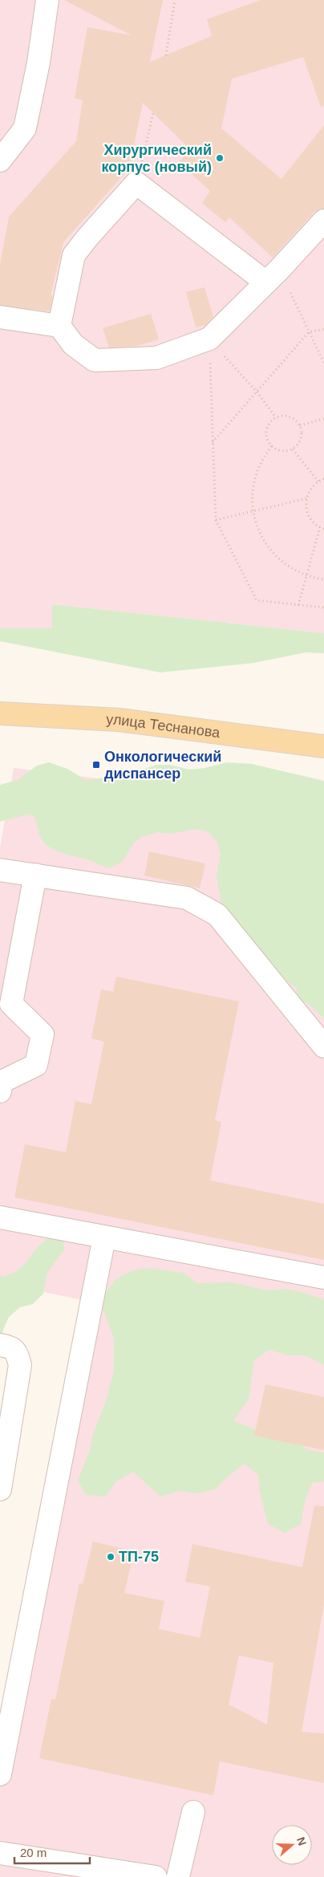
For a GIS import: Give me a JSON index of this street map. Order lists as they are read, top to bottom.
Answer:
{
  "streets": {
    "main road": ["улица Теснанова"]
  },
  "places": {
    "other": ["Хирургический корпус (новый)", "ТП-75"],
    "transit": ["Онкологический диспансер"]
  },
  "scale_bar": "20 m",
  "north": "right"
}
